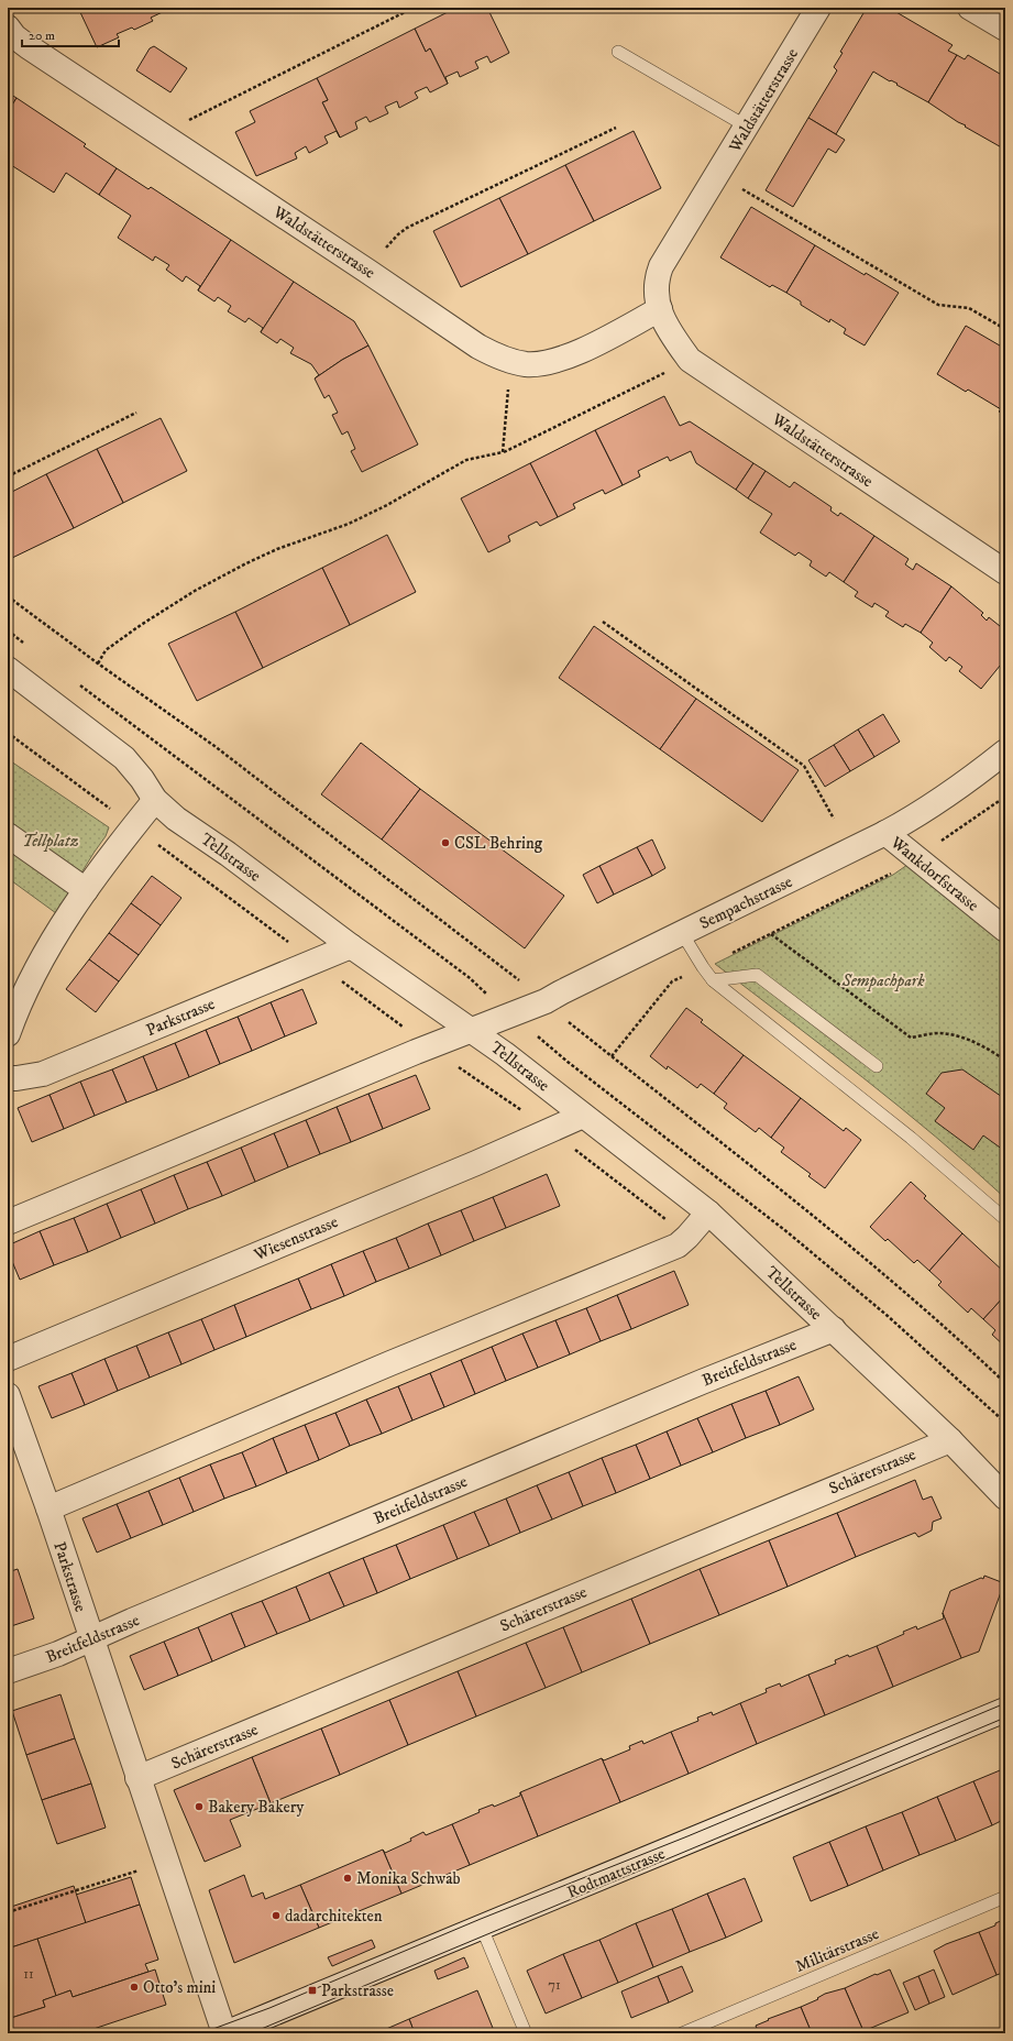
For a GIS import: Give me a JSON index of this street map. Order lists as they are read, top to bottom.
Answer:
{
  "streets": {
    "street": [
      "Waldstätterstrasse",
      "Tellstrasse",
      "Wankdorfstrasse",
      "Sempachstrasse",
      "Parkstrasse",
      "Wiesenstrasse",
      "Breitfeldstrasse",
      "Schärerstrasse",
      "Rodtmattstrasse"
    ],
    "lane": ["Militärstrasse"]
  },
  "crossings": [
    ["Tellstrasse", "Sempachstrasse"],
    ["Tellstrasse", "Parkstrasse"],
    ["Tellstrasse", "Wiesenstrasse"],
    ["Tellstrasse", "Breitfeldstrasse"],
    ["Tellstrasse", "Schärerstrasse"],
    ["Wankdorfstrasse", "Sempachstrasse"],
    ["Parkstrasse", "Breitfeldstrasse"],
    ["Parkstrasse", "Schärerstrasse"],
    ["Parkstrasse", "Rodtmattstrasse"]
  ],
  "parks": ["Tellplatz", "Sempachpark"],
  "places": {
    "other": [
      "CSL Behring",
      "Bakery Bakery",
      "Monika Schwab",
      "dadarchitekten",
      "Otto's mini"
    ],
    "transit": ["Parkstrasse"]
  },
  "house_numbers": ["11", "71"],
  "scale_bar": "20 m"
}
